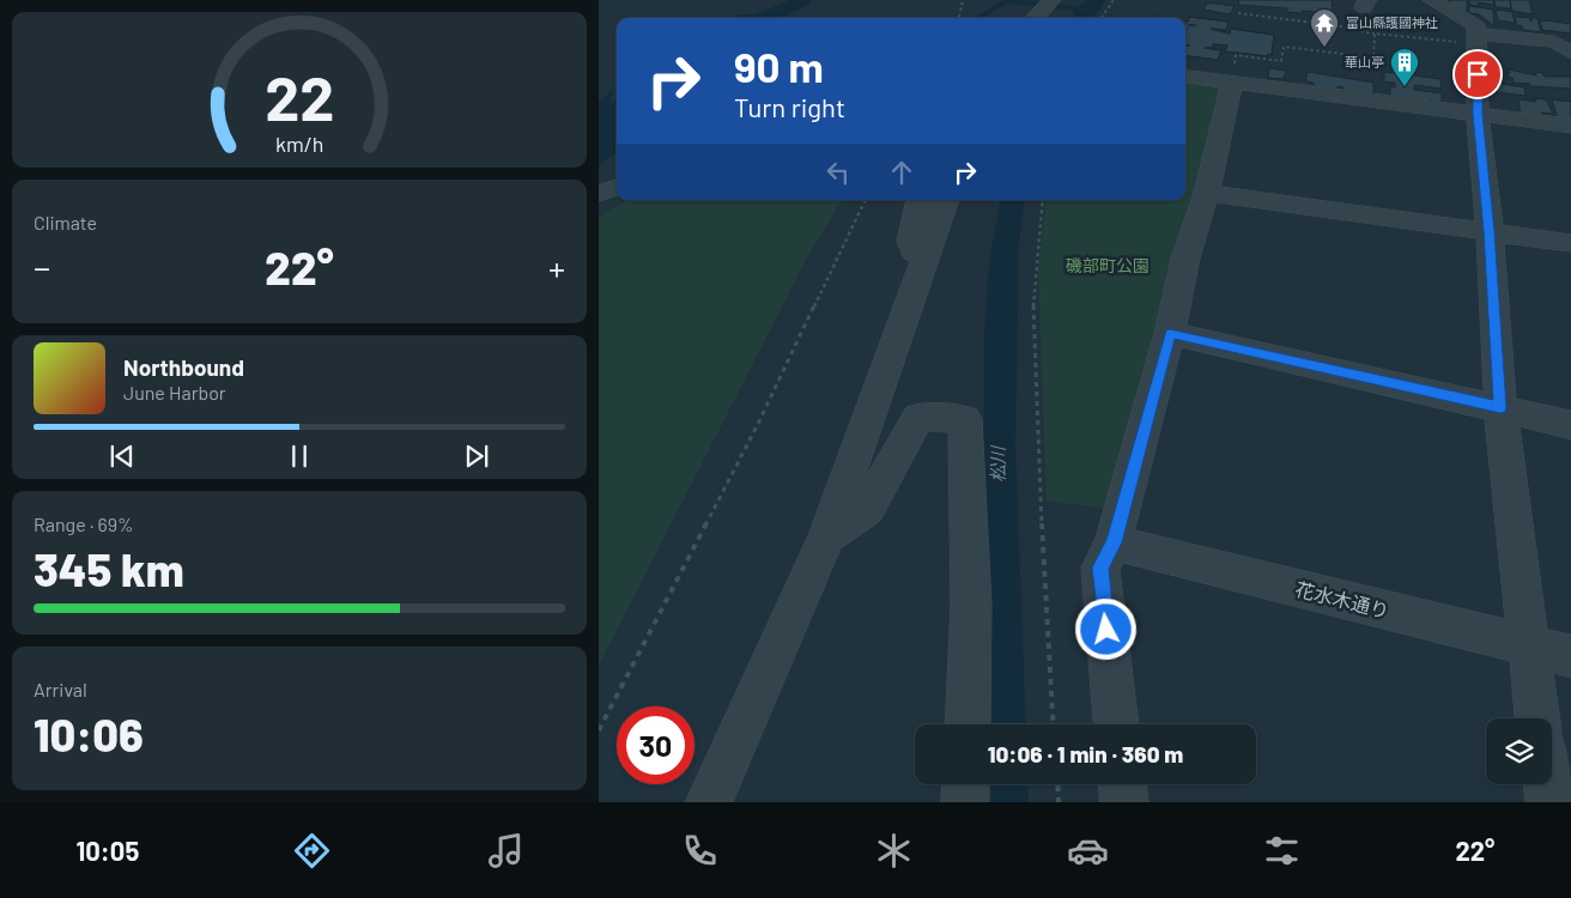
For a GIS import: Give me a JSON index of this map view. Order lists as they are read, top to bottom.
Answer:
{
  "streets": {
    "street": ["花水木通り"]
  },
  "water": ["松川"],
  "parks": ["磯部町公園"],
  "places": {
    "temple": ["富山縣護國神社"],
    "building": ["華山亭"]
  },
  "page": {
    "turn": ["90 m", "Turn right"],
    "tile": [
      "Climate",
      ["Range · 69%", "345 km"],
      ["Arrival", "10:06"]
    ],
    "heat": ["−", "22°", "+"],
    "song": ["Northbound", "June Harbor"],
    "limit": "30",
    "trip": "10:06 · 1 min · 360 m",
    "tabs": ["10:05", "22°"],
    "gauge": ["22", "km/h"]
  }
}
